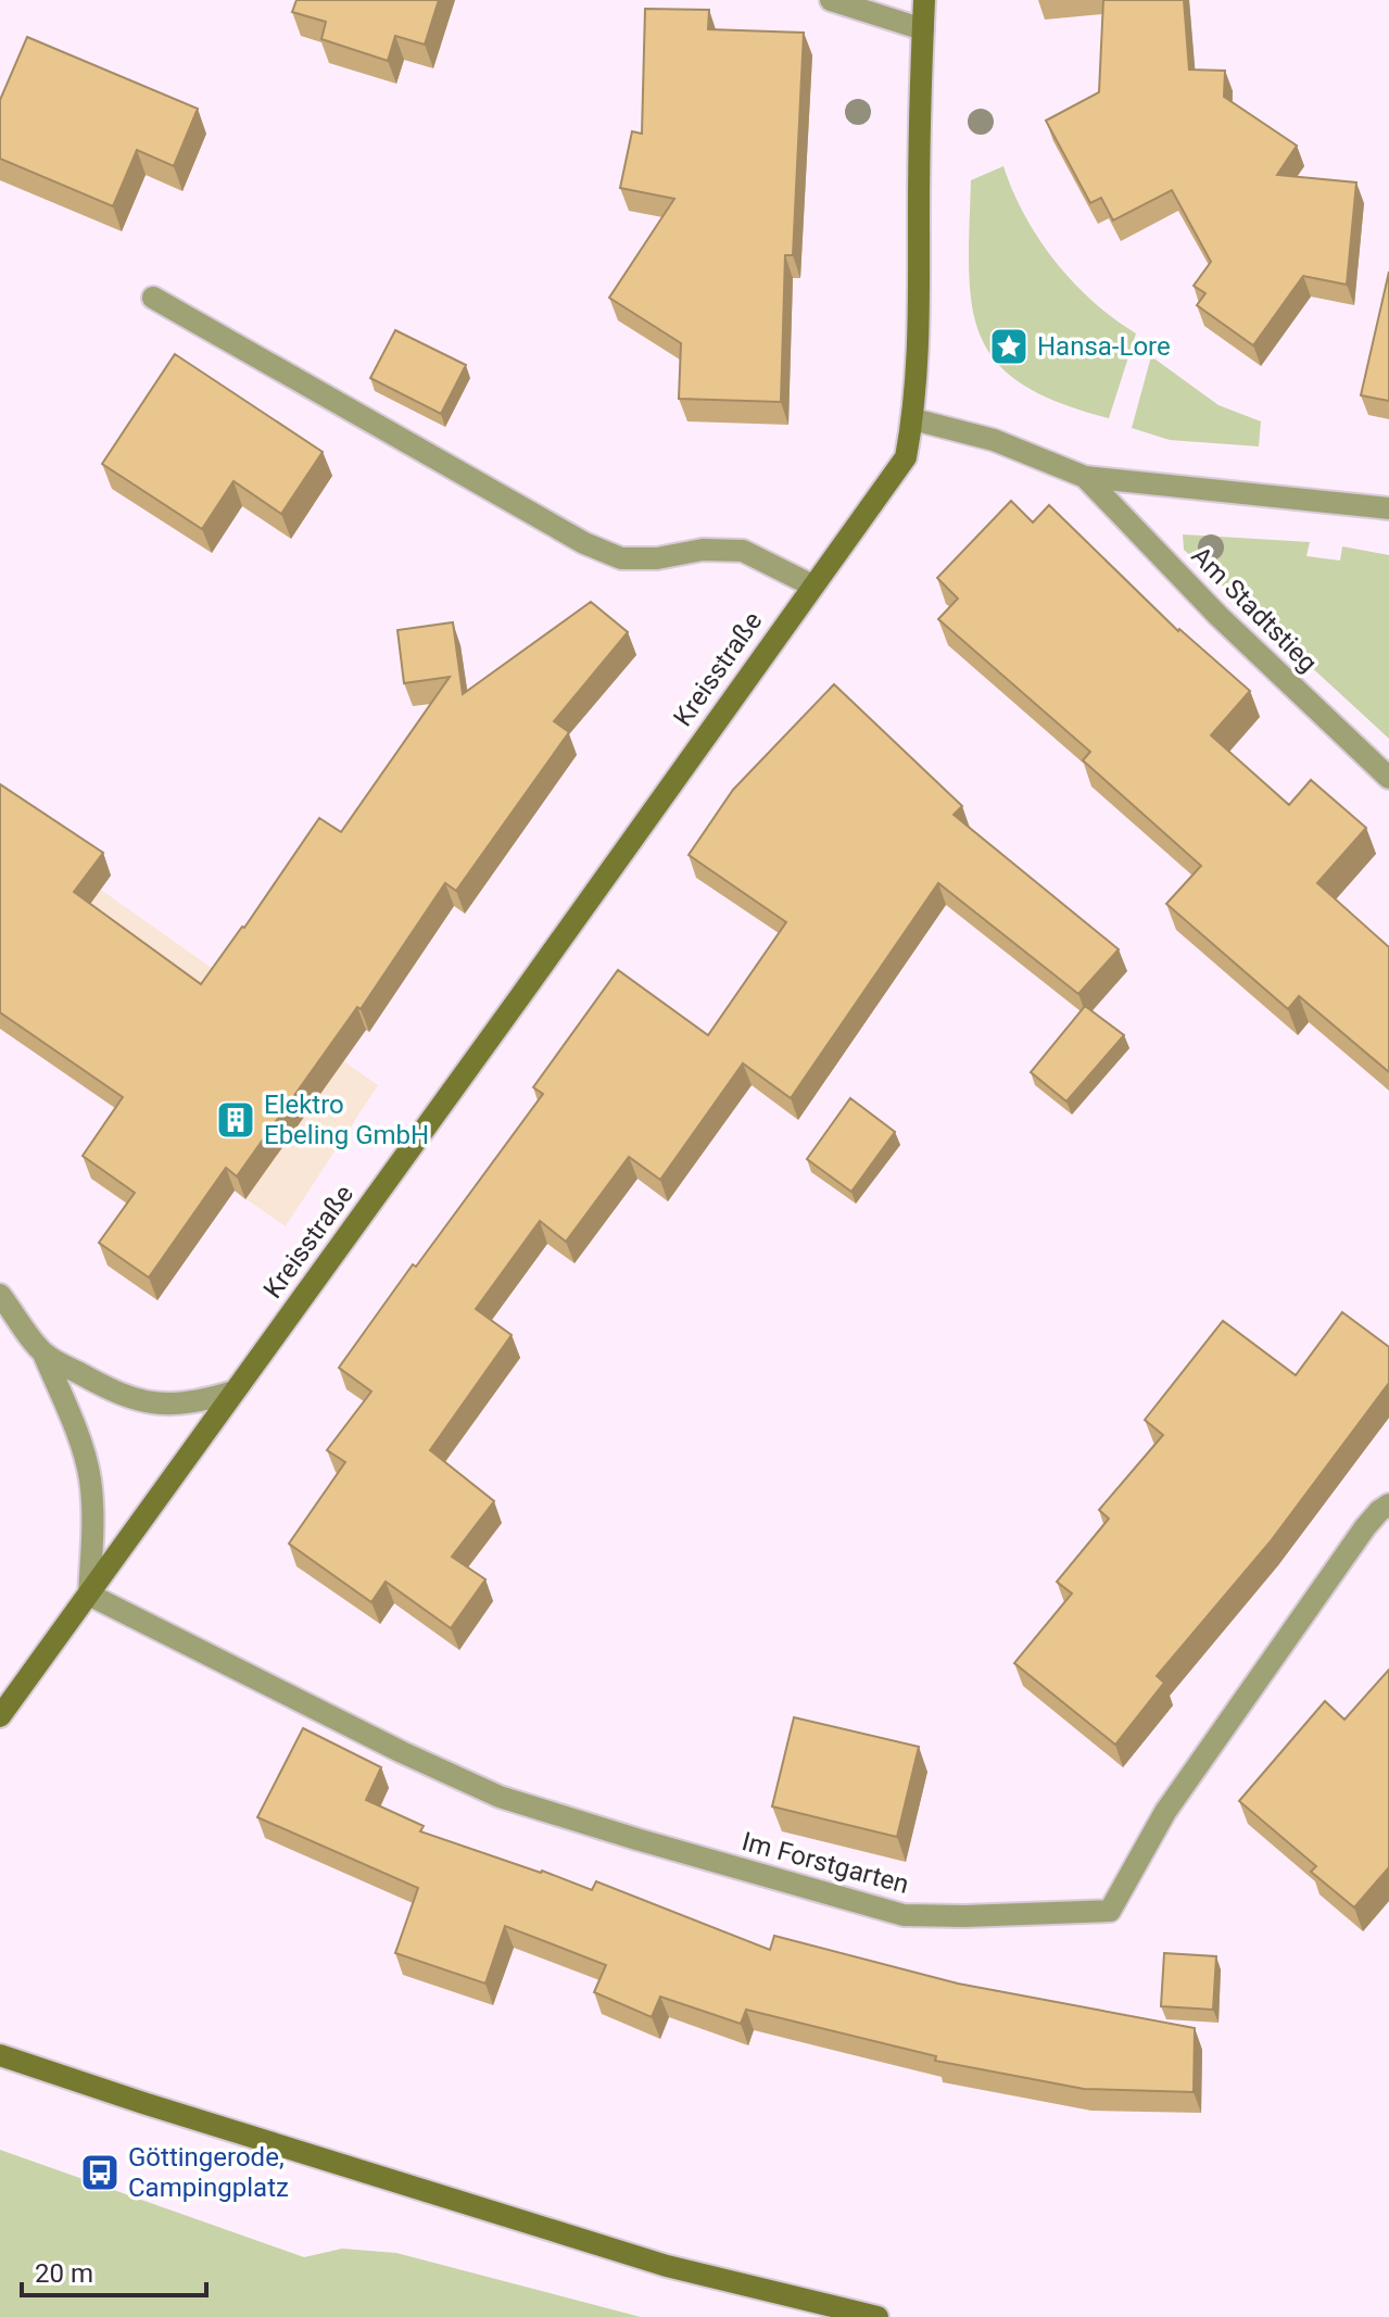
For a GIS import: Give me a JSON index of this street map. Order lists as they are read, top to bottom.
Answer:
{
  "streets": {
    "street": ["Am Stadtstieg", "Kreisstraße", "Im Forstgarten"]
  },
  "crossings": [
    ["Am Stadtstieg", "Kreisstraße"],
    ["Kreisstraße", "Im Forstgarten"]
  ],
  "places": {
    "place": ["Hansa-Lore"],
    "building": ["Elektro Ebeling GmbH"],
    "bus stop": ["Göttingerode, Campingplatz"]
  },
  "scale_bar": "20 m"
}
